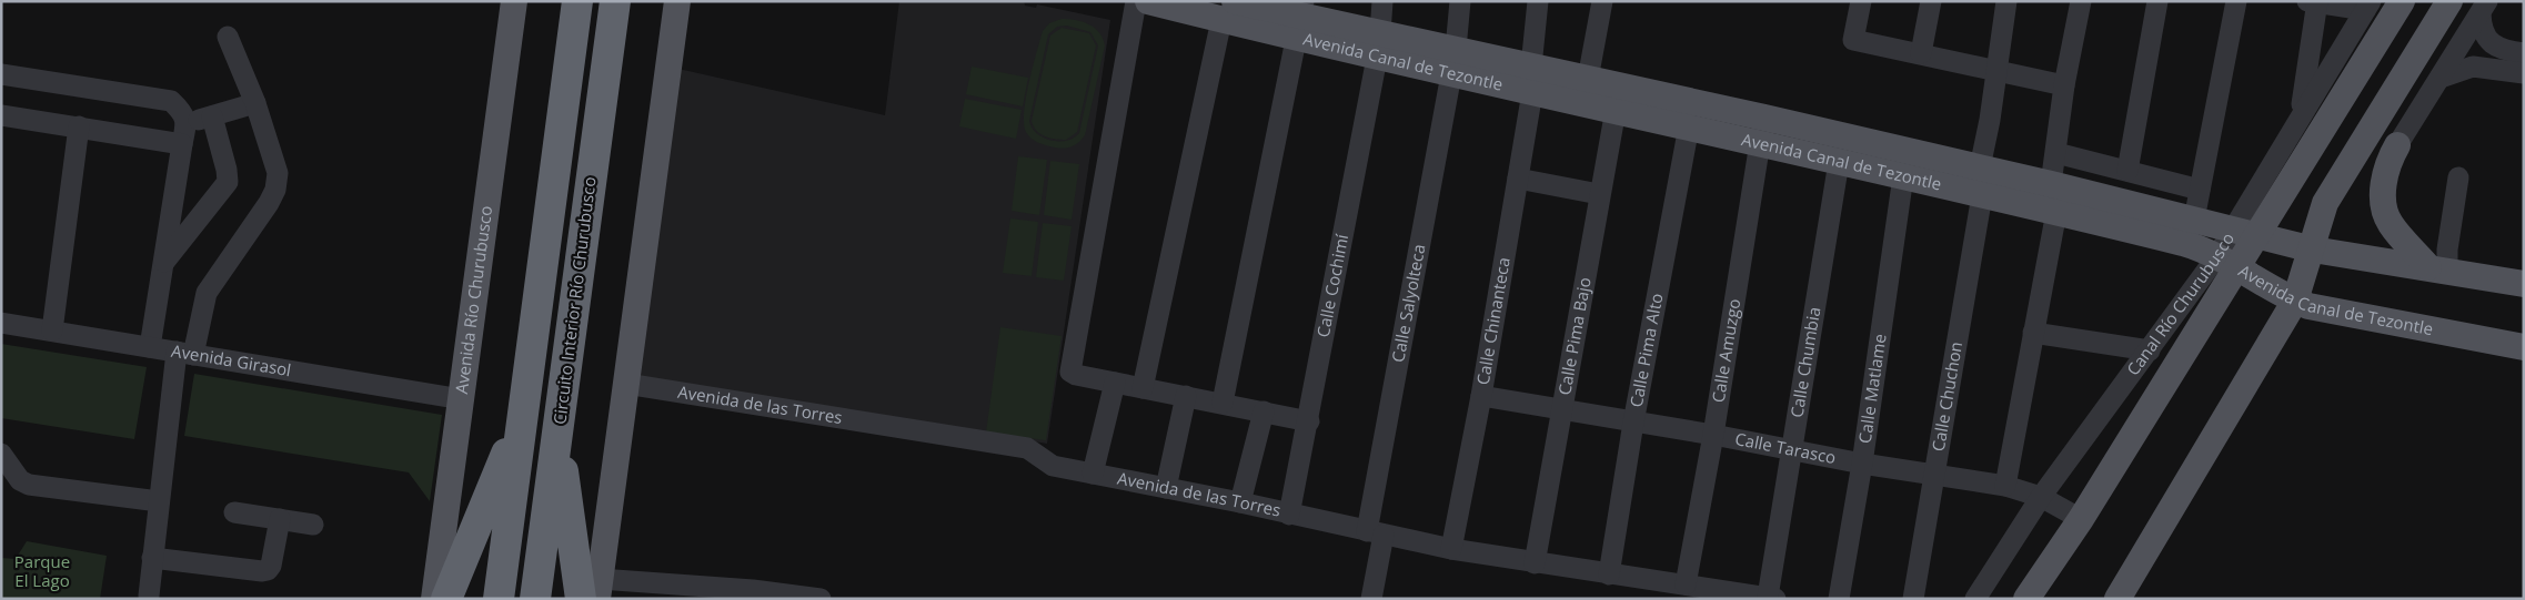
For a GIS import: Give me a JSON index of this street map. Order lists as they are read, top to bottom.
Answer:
{
  "streets": {
    "highway": ["Circuito Interior Río Churubusco"],
    "main road": ["Avenida Canal de Tezontle", "Avenida Río Churubusco", "Canal Río Churubusco"],
    "street": [
      "Calle Cochimí",
      "Calle Salyolteca",
      "Calle Chinanteca",
      "Calle Pima Bajo",
      "Calle Pima Alto",
      "Calle Amuzgo",
      "Avenida Girasol",
      "Calle Chumbia",
      "Calle Matlame",
      "Calle Chuchon",
      "Avenida de las Torres",
      "Calle Tarasco"
    ]
  },
  "crossings": [
    ["Avenida Canal de Tezontle", "Calle Cochimí"],
    ["Avenida Canal de Tezontle", "Calle Salyolteca"],
    ["Avenida Canal de Tezontle", "Canal Río Churubusco"],
    ["Avenida Canal de Tezontle", "Calle Chinanteca"],
    ["Avenida Canal de Tezontle", "Calle Pima Bajo"],
    ["Avenida Canal de Tezontle", "Calle Pima Alto"],
    ["Avenida Canal de Tezontle", "Calle Amuzgo"],
    ["Avenida Canal de Tezontle", "Calle Chumbia"],
    ["Avenida Canal de Tezontle", "Calle Matlame"],
    ["Avenida Canal de Tezontle", "Calle Chuchon"],
    ["Calle Cochimí", "Avenida de las Torres"],
    ["Avenida Río Churubusco", "Avenida Girasol"],
    ["Calle Salyolteca", "Avenida de las Torres"],
    ["Canal Río Churubusco", "Calle Tarasco"],
    ["Calle Chinanteca", "Avenida de las Torres"],
    ["Calle Chinanteca", "Calle Tarasco"],
    ["Calle Pima Bajo", "Avenida de las Torres"],
    ["Calle Pima Bajo", "Calle Tarasco"],
    ["Calle Pima Alto", "Avenida de las Torres"],
    ["Calle Pima Alto", "Calle Tarasco"],
    ["Calle Amuzgo", "Avenida de las Torres"],
    ["Calle Amuzgo", "Calle Tarasco"],
    ["Calle Chumbia", "Avenida de las Torres"],
    ["Calle Chumbia", "Calle Tarasco"],
    ["Calle Matlame", "Calle Tarasco"],
    ["Calle Chuchon", "Calle Tarasco"]
  ],
  "parks": ["Parque El Lago"]
}
